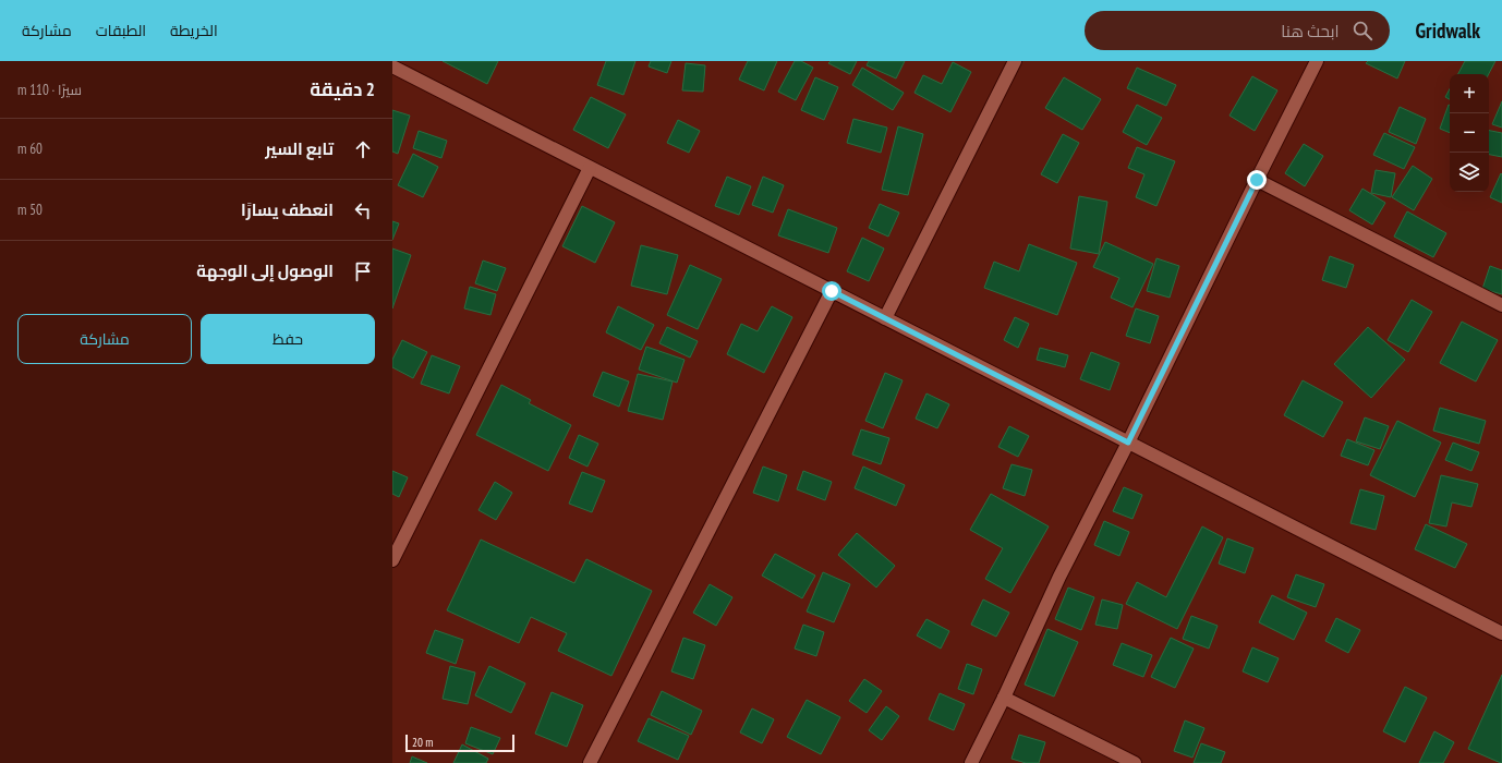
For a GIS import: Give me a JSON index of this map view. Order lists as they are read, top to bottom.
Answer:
{
  "scale_bar": "20 m",
  "page": {
    "header": "Gridwalk",
    "search": "ابحث هنا",
    "nav": ["الخريطة", "الطبقات", "مشاركة"],
    "heading": ["2 دقيقة", "سيرًا · 110 m"],
    "map_buttons": ["+", "−"],
    "list": [
      ["تابع السير", "60 m"],
      ["انعطف يسارًا", "50 m"],
      "الوصول إلى الوجهة"
    ],
    "buttons": ["حفظ", "مشاركة"],
    "scale": "20 m"
  }
}
